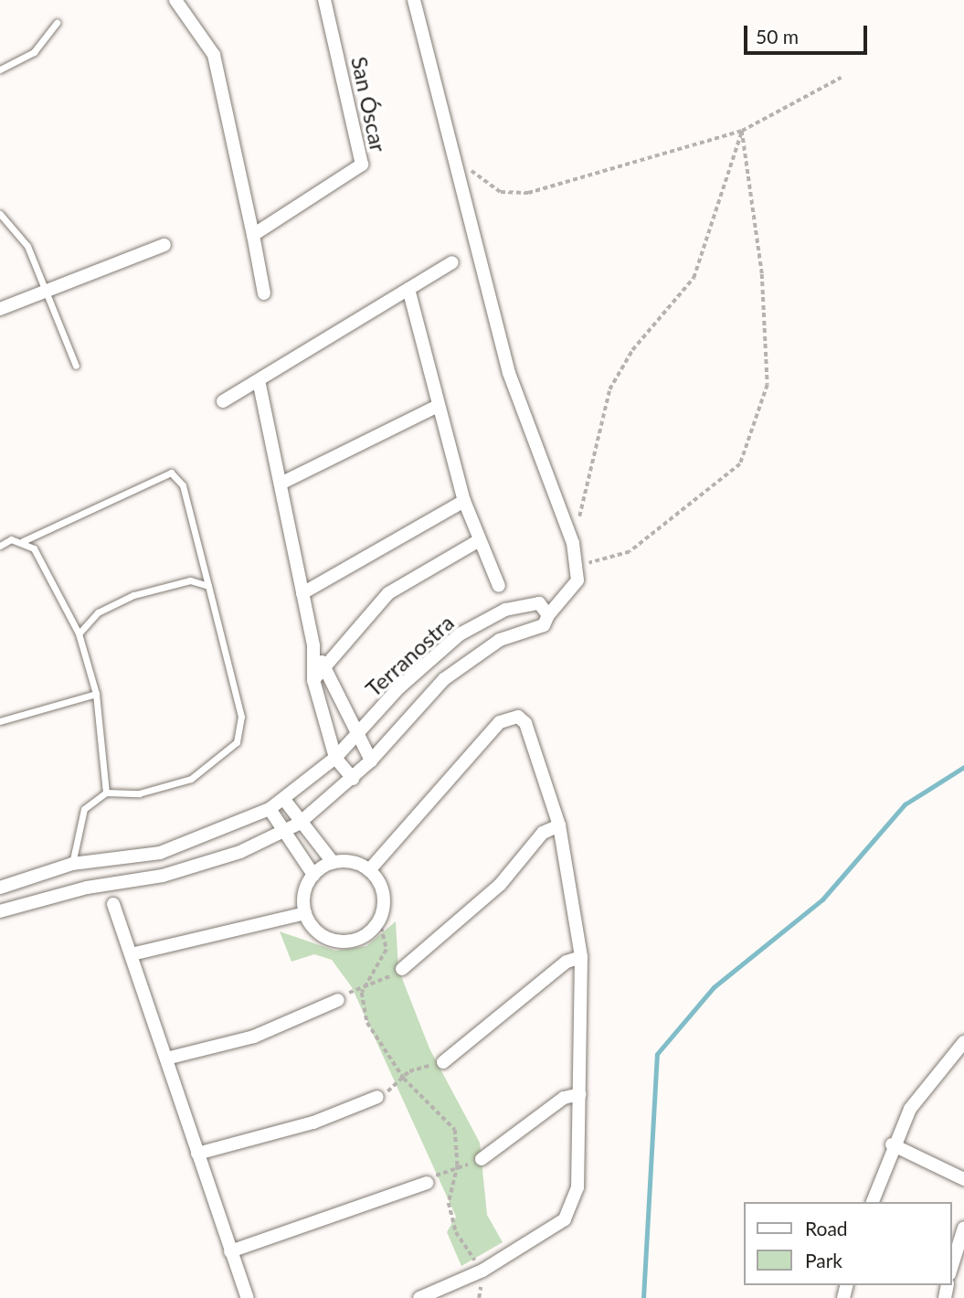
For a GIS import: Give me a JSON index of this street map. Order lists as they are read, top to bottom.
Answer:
{
  "streets": {
    "street": ["San Óscar", "Terranostra"]
  },
  "legend": ["Road", "Park"],
  "scale_bar": "50 m"
}
